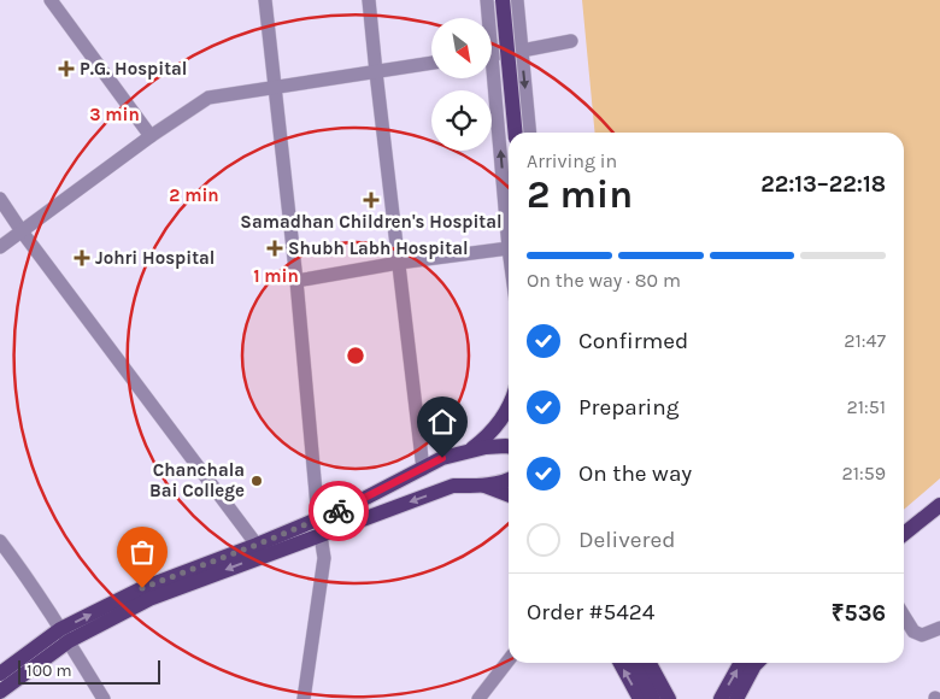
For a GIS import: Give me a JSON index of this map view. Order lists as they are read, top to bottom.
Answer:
{
  "places": {
    "health": [
      "P.G. Hospital",
      "Samadhan Children's Hospital",
      "Shubh Labh Hospital",
      "Johri Hospital"
    ],
    "other": ["Chanchala Bai College"]
  },
  "scale_bar": "100 m",
  "north": "bottom right",
  "page": {
    "heading": ["2 min", "Arriving in", "22:13–22:18"],
    "panel": ["Order #5424", "₹536"],
    "bar": "On the way · 80 m",
    "list": [
      ["Confirmed", "21:47"],
      ["Preparing", "21:51"],
      ["On the way", "21:59"],
      "Delivered"
    ],
    "scale": "100 m"
  },
  "rings": ["3 min", "2 min", "1 min"]
}
